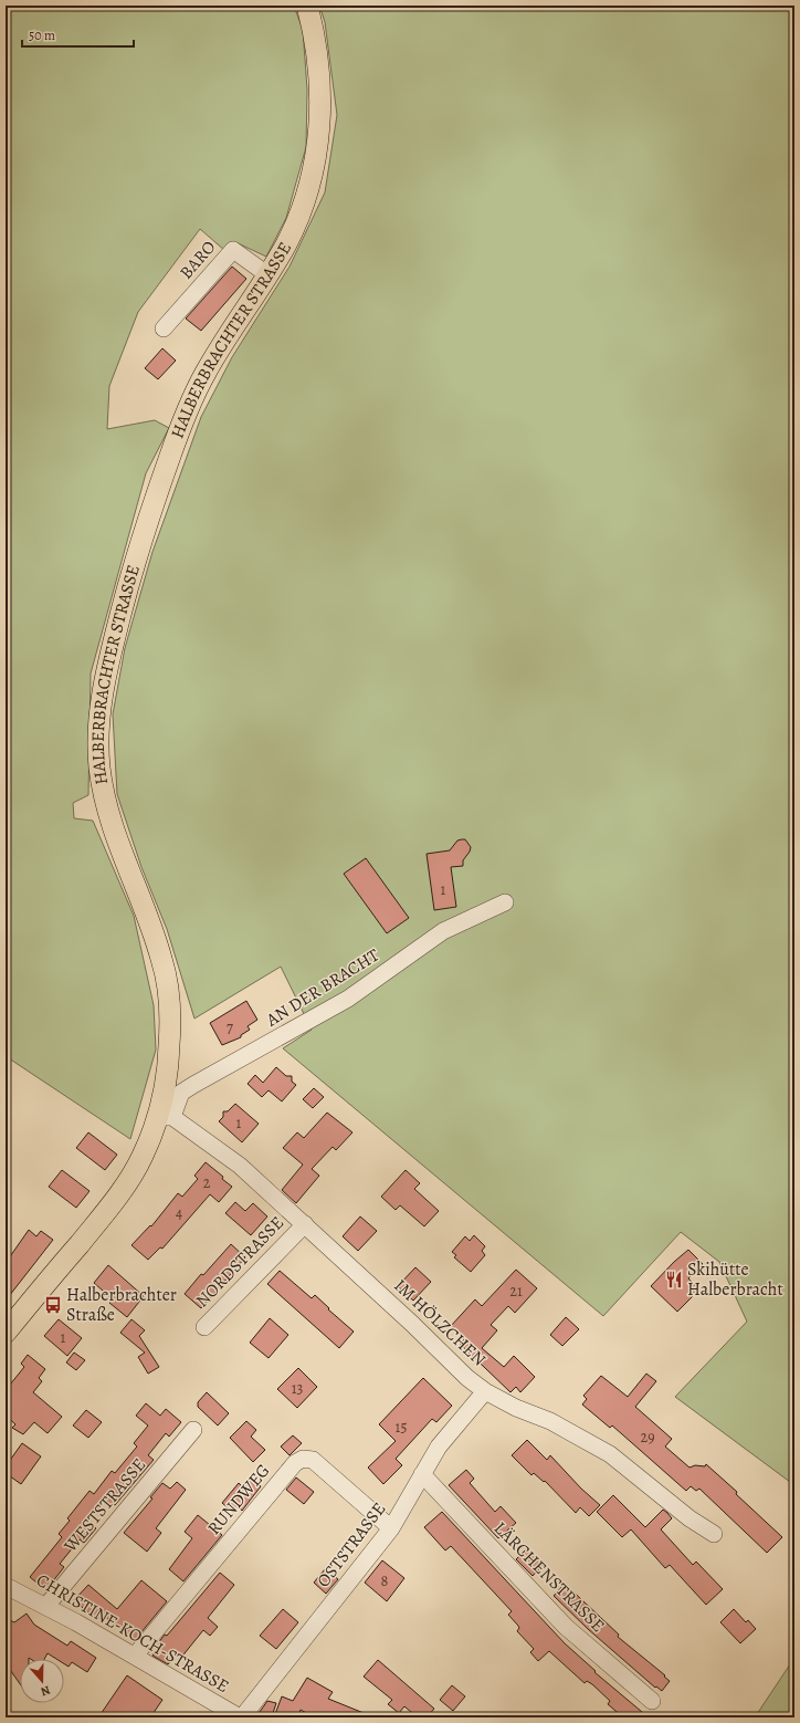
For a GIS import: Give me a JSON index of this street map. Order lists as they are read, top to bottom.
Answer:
{
  "streets": {
    "main road": ["HALBERBRACHTER STRASSE"],
    "street": [
      "BARO",
      "AN DER BRACHT",
      "NORDSTRASSE",
      "IM HÖLZCHEN",
      "RUNDWEG",
      "WESTSTRASSE",
      "OSTSTRASSE",
      "LÄRCHENSTRASSE",
      "CHRISTINE-KOCH-STRASSE"
    ]
  },
  "crossings": [
    ["BARO", "HALBERBRACHTER STRASSE"],
    ["HALBERBRACHTER STRASSE", "AN DER BRACHT"],
    ["HALBERBRACHTER STRASSE", "IM HÖLZCHEN"],
    ["AN DER BRACHT", "IM HÖLZCHEN"],
    ["NORDSTRASSE", "IM HÖLZCHEN"],
    ["IM HÖLZCHEN", "OSTSTRASSE"],
    ["RUNDWEG", "OSTSTRASSE"],
    ["RUNDWEG", "CHRISTINE-KOCH-STRASSE"],
    ["WESTSTRASSE", "CHRISTINE-KOCH-STRASSE"],
    ["OSTSTRASSE", "LÄRCHENSTRASSE"],
    ["OSTSTRASSE", "CHRISTINE-KOCH-STRASSE"]
  ],
  "places": {
    "restaurant": ["Skihütte Halberbracht"],
    "bus stop": ["Halberbrachter Straße"]
  },
  "house_numbers": [
    "1",
    "7",
    "1",
    "2",
    "4",
    "21",
    "1",
    "13",
    "15",
    "29",
    "8"
  ],
  "scale_bar": "50 m",
  "north": "bottom"
}
